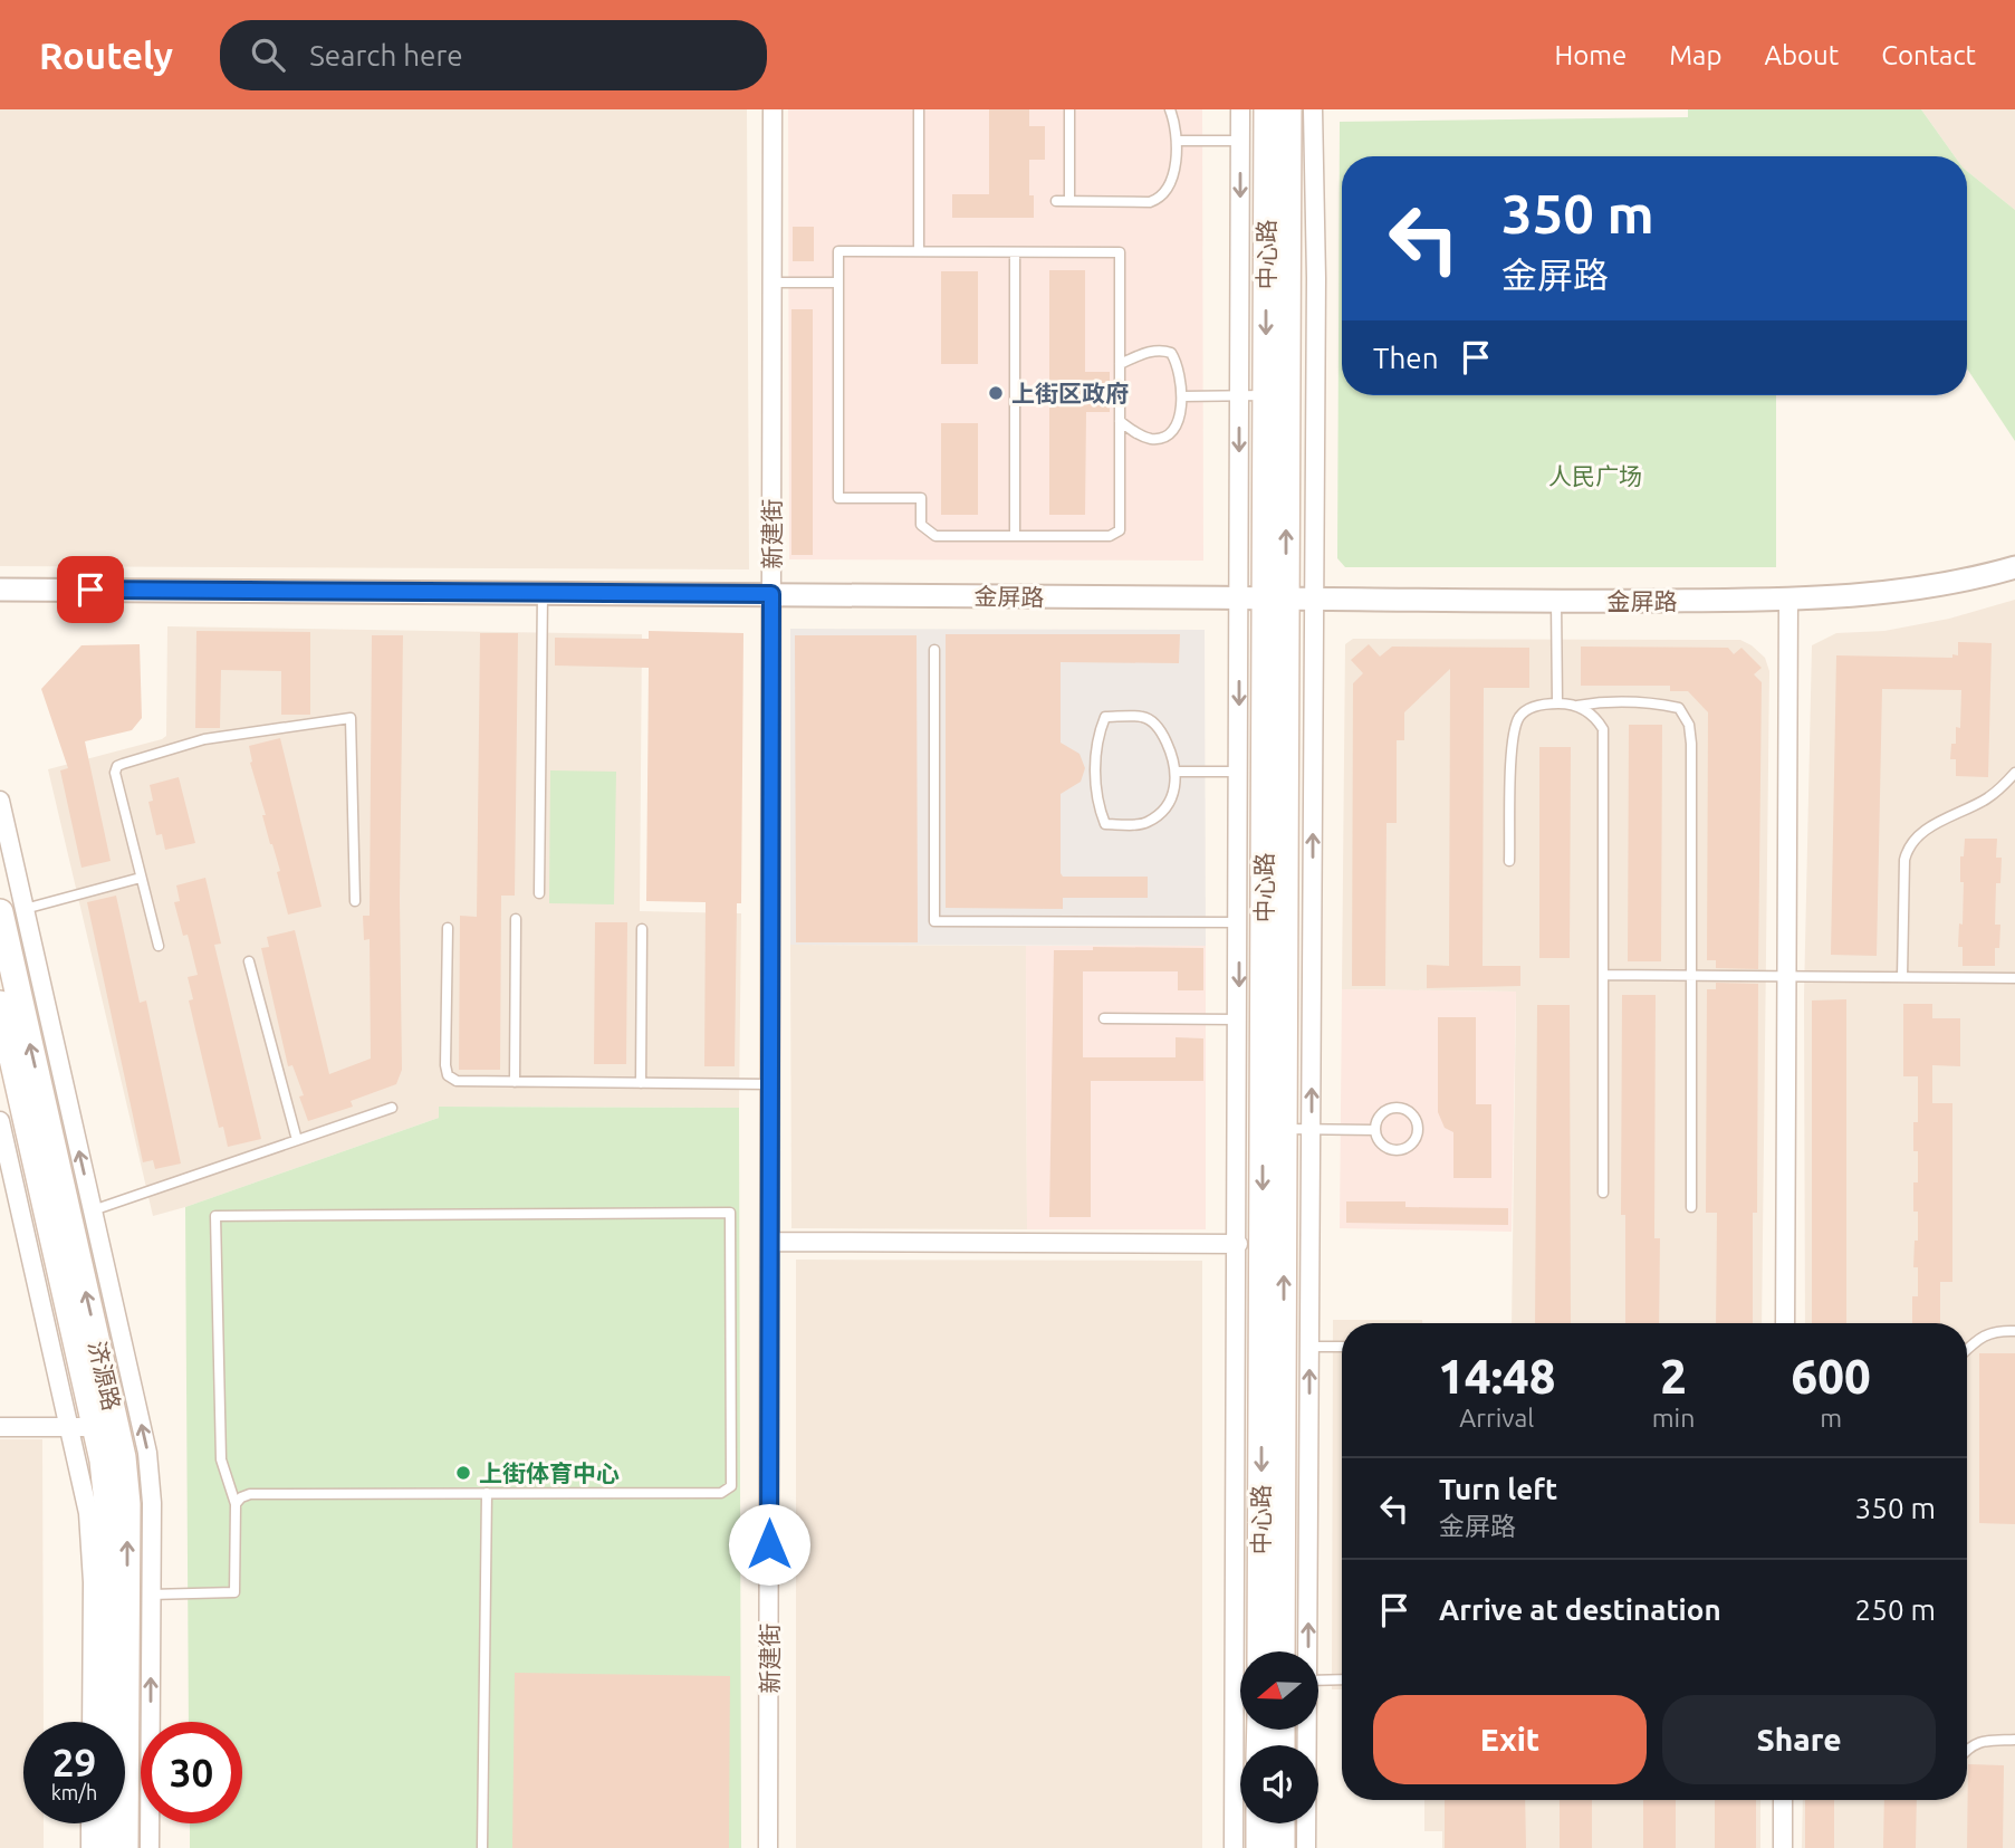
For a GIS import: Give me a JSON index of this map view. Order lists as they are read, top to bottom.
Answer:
{
  "streets": {
    "main road": ["中心路", "济源路"],
    "street": ["新建街", "金屏路"]
  },
  "crossings": [
    ["中心路", "金屏路"],
    ["新建街", "金屏路"]
  ],
  "parks": ["人民广场"],
  "places": ["上街区政府", "上街体育中心"],
  "north": "left",
  "page": {
    "header": "Routely",
    "search": "Search here",
    "nav": [
      "Home",
      "Map",
      "About",
      "Contact"
    ],
    "turn": ["350 m", "金屏路"],
    "then": "Then",
    "eta": [
      "14:48",
      "Arrival",
      "2",
      "min",
      "600",
      "m"
    ],
    "list": [
      {
        "name": "Turn left",
        "note": "金屏路",
        "value": "350 m"
      },
      {
        "name": "Arrive at destination",
        "value": "250 m"
      }
    ],
    "buttons": ["Exit", "Share"],
    "speed": "29 km/h",
    "limit": "30"
  }
}
